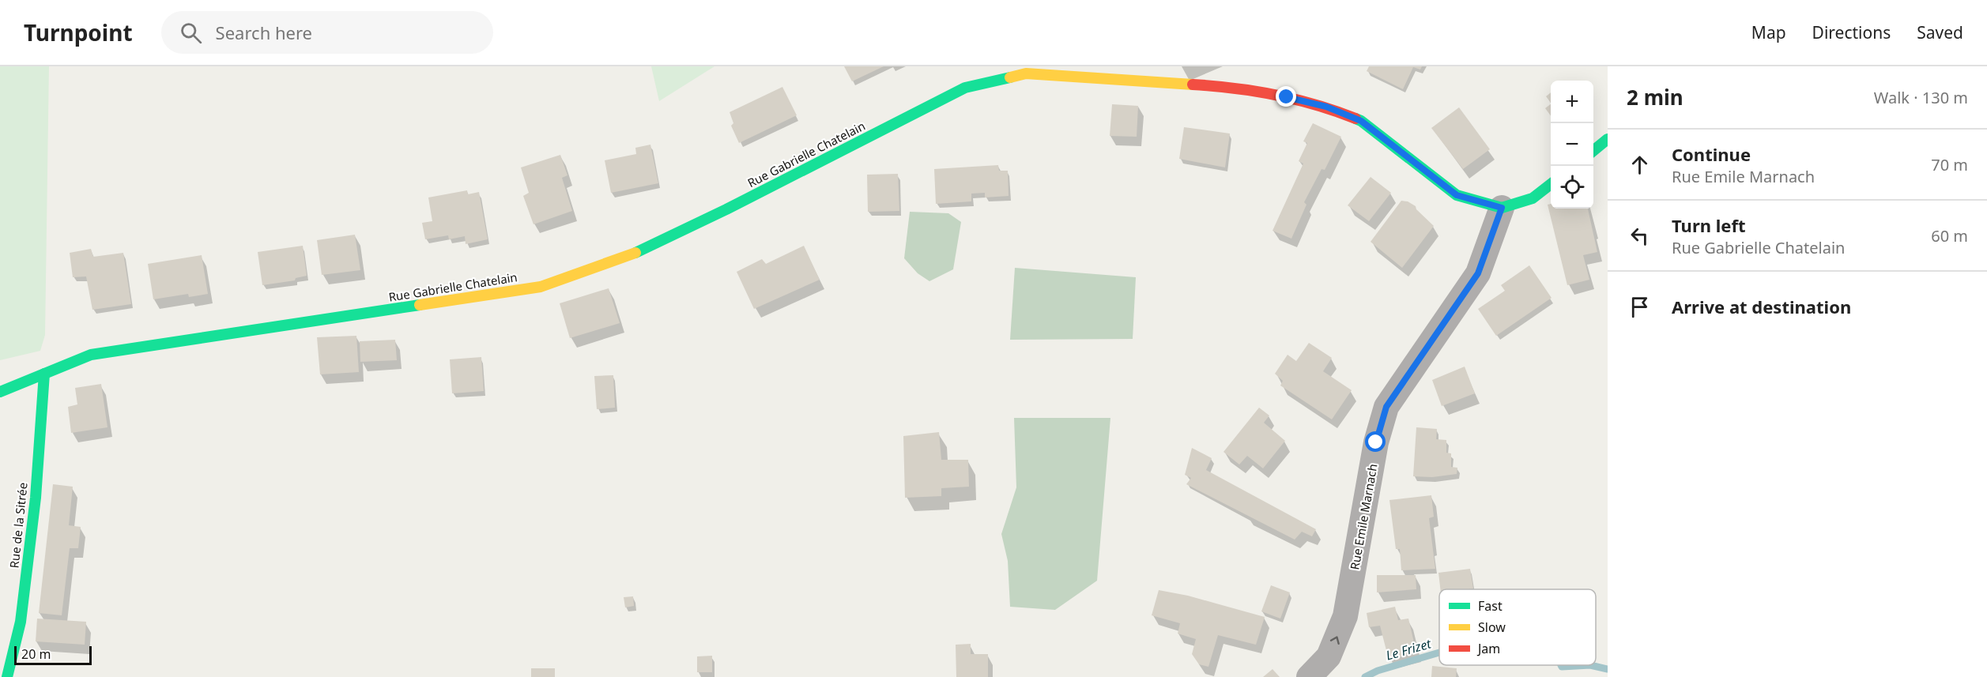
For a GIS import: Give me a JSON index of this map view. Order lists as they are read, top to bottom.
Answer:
{
  "streets": {
    "street": ["Rue Gabrielle Chatelain", "Rue Emile Marnach", "Rue de la Sitrée"]
  },
  "crossings": [
    ["Rue Gabrielle Chatelain", "Rue Emile Marnach"],
    ["Rue Gabrielle Chatelain", "Rue de la Sitrée"]
  ],
  "one_way": ["Rue Emile Marnach"],
  "water": ["Le Frizet"],
  "legend": ["Fast", "Slow", "Jam"],
  "scale_bar": "20 m",
  "page": {
    "header": "Turnpoint",
    "search": "Search here",
    "nav": ["Map", "Directions", "Saved"],
    "heading": ["2 min", "Walk · 130 m"],
    "map_buttons": ["+", "−"],
    "list": [
      ["Continue", "Rue Emile Marnach", "70 m"],
      ["Turn left", "Rue Gabrielle Chatelain", "60 m"],
      "Arrive at destination"
    ],
    "scale": "20 m"
  }
}
